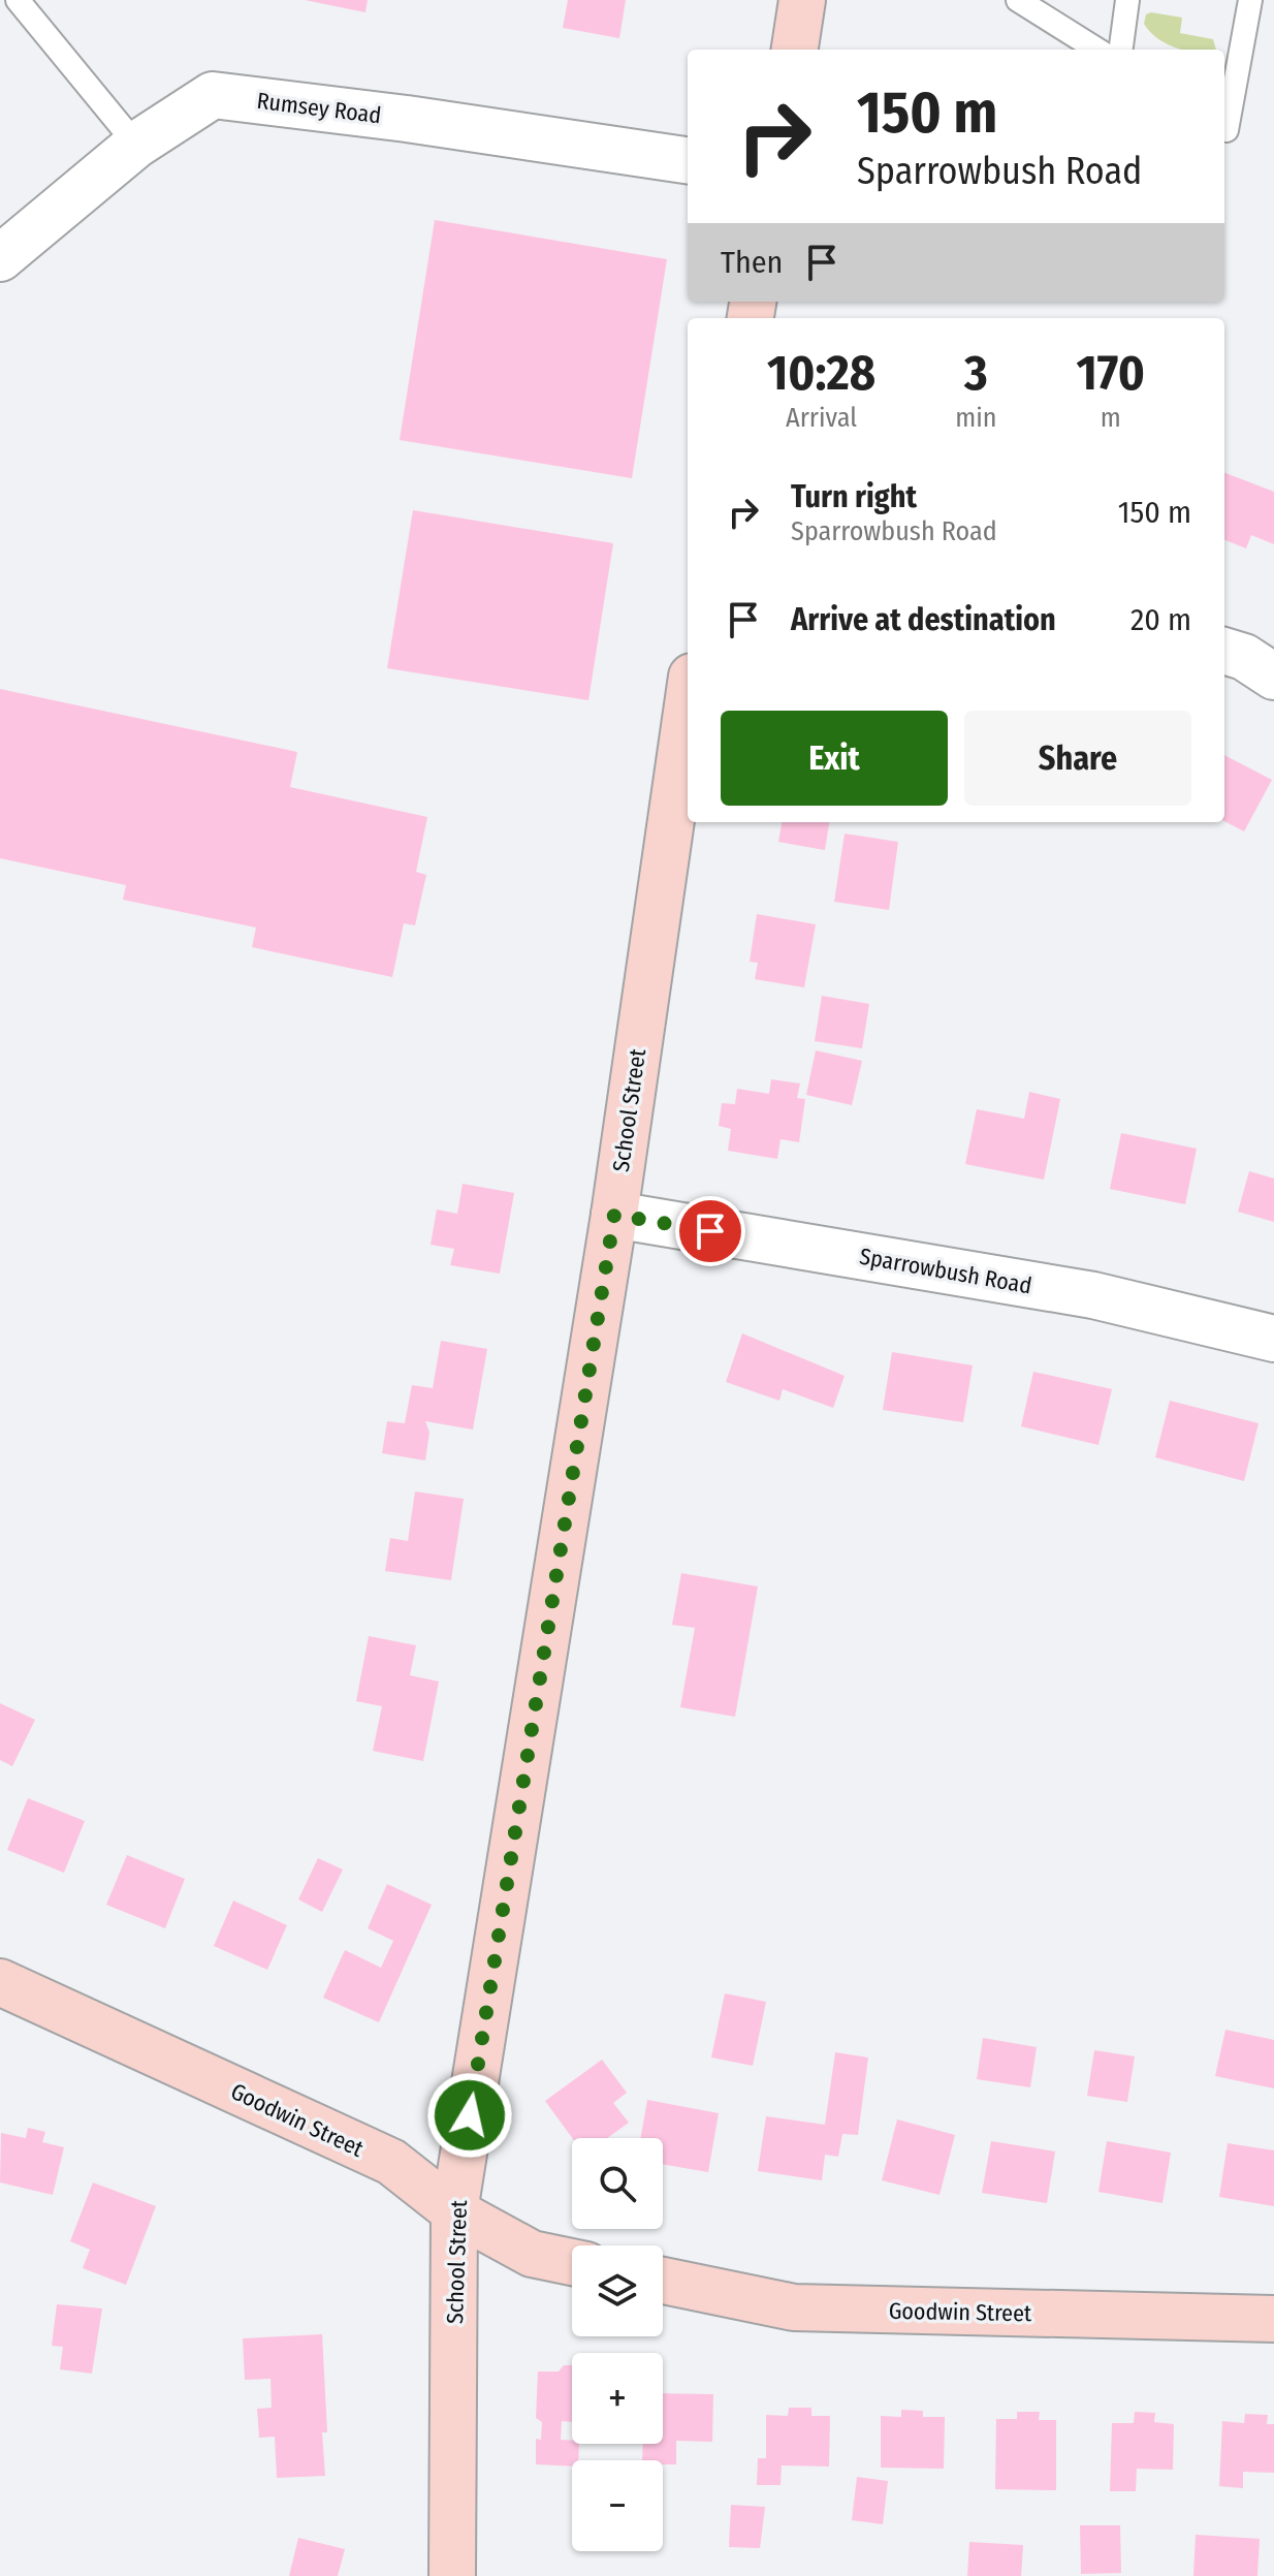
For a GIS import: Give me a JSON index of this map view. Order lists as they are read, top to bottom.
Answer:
{
  "streets": {
    "main road": ["School Street", "Goodwin Street"],
    "street": ["Rumsey Road", "Sparrowbush Road"]
  },
  "crossings": [
    ["School Street", "Sparrowbush Road"],
    ["School Street", "Goodwin Street"]
  ],
  "page": {
    "turn": ["150 m", "Sparrowbush Road"],
    "then": "Then",
    "eta": [
      "10:28",
      "Arrival",
      "3",
      "min",
      "170",
      "m"
    ],
    "list": [
      {
        "name": "Turn right",
        "note": "Sparrowbush Road",
        "value": "150 m"
      },
      {
        "name": "Arrive at destination",
        "value": "20 m"
      }
    ],
    "buttons": ["Exit", "Share"],
    "map_buttons": ["+", "−"]
  }
}
